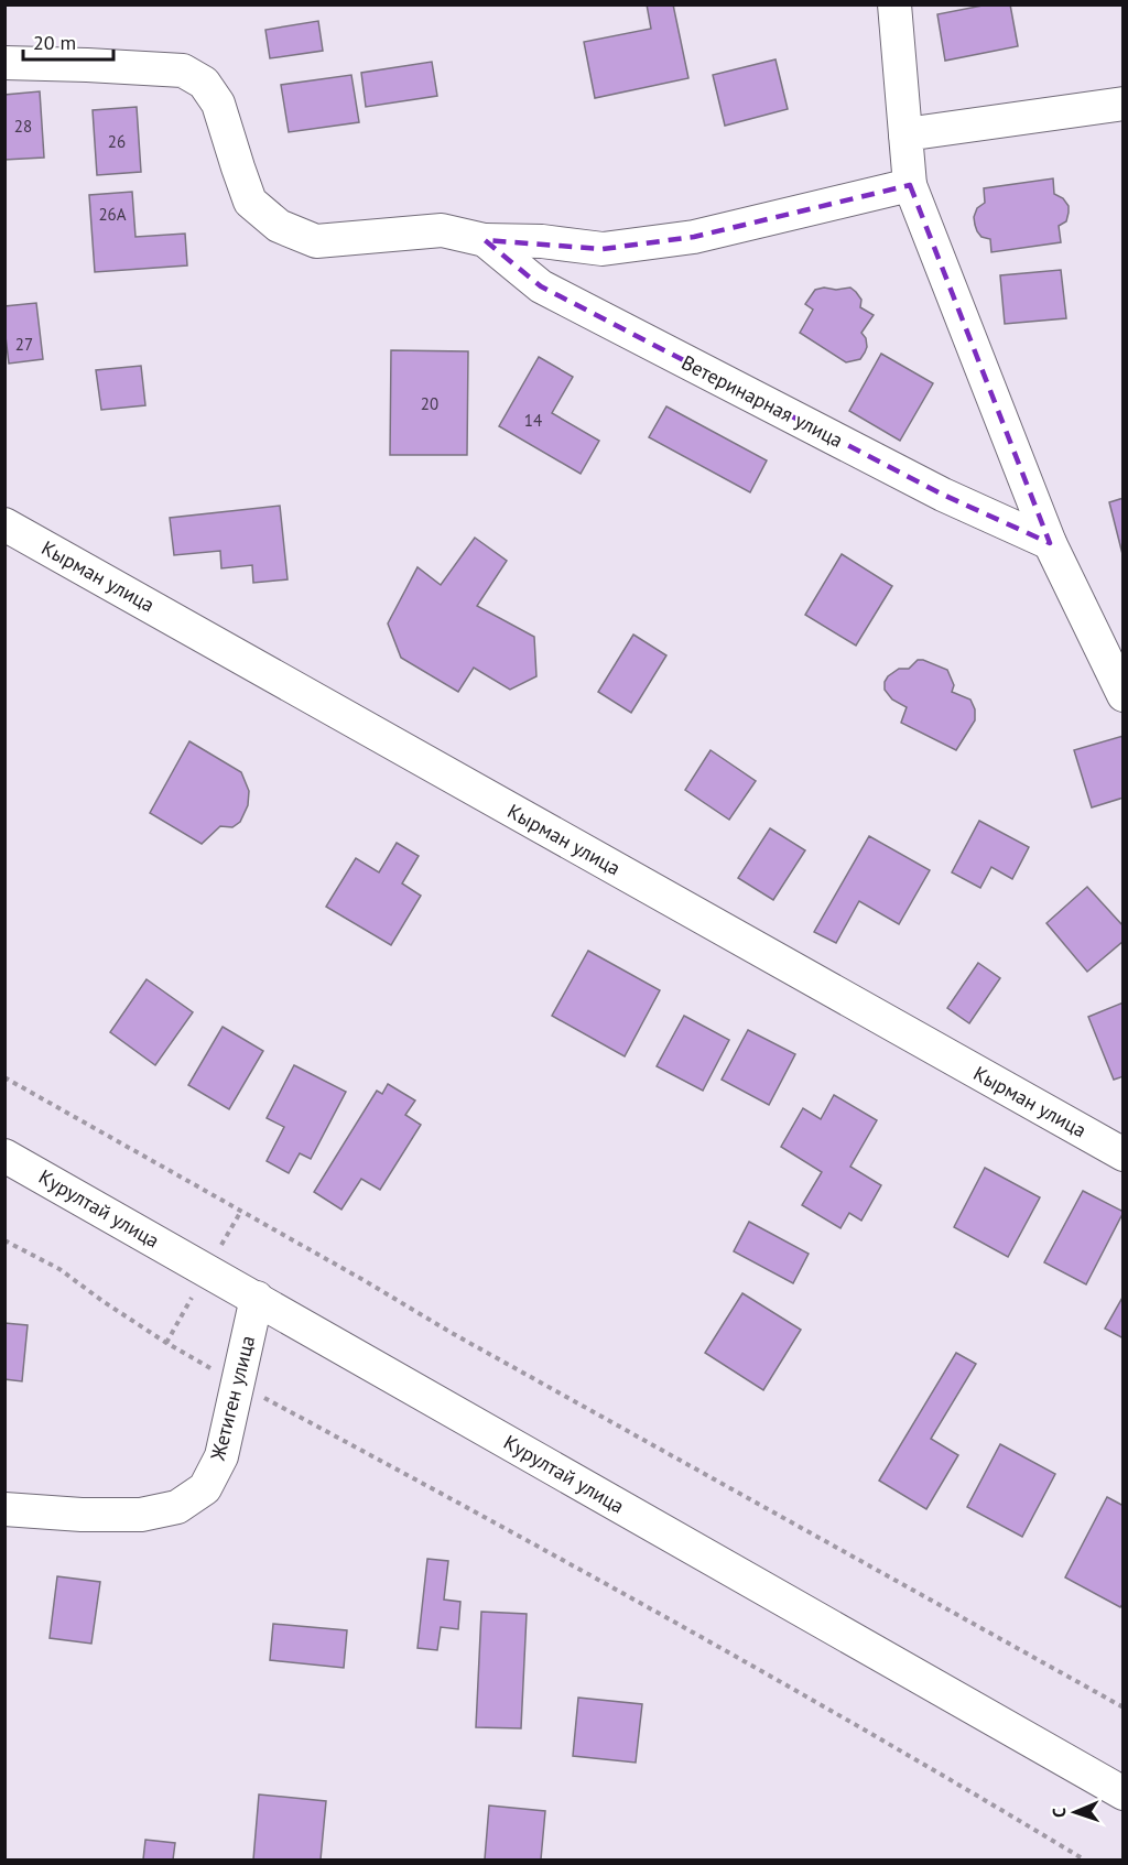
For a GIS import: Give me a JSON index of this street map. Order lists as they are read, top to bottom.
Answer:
{
  "streets": {
    "street": [
      "Ветеринарная улица",
      "Кырман улица",
      "Курултай улица",
      "Жетиген улица"
    ]
  },
  "crossings": [
    ["Курултай улица", "Жетиген улица"]
  ],
  "house_numbers": [
    "28",
    "26",
    "26А",
    "27",
    "20",
    "14"
  ],
  "scale_bar": "20 m",
  "north": "left"
}
